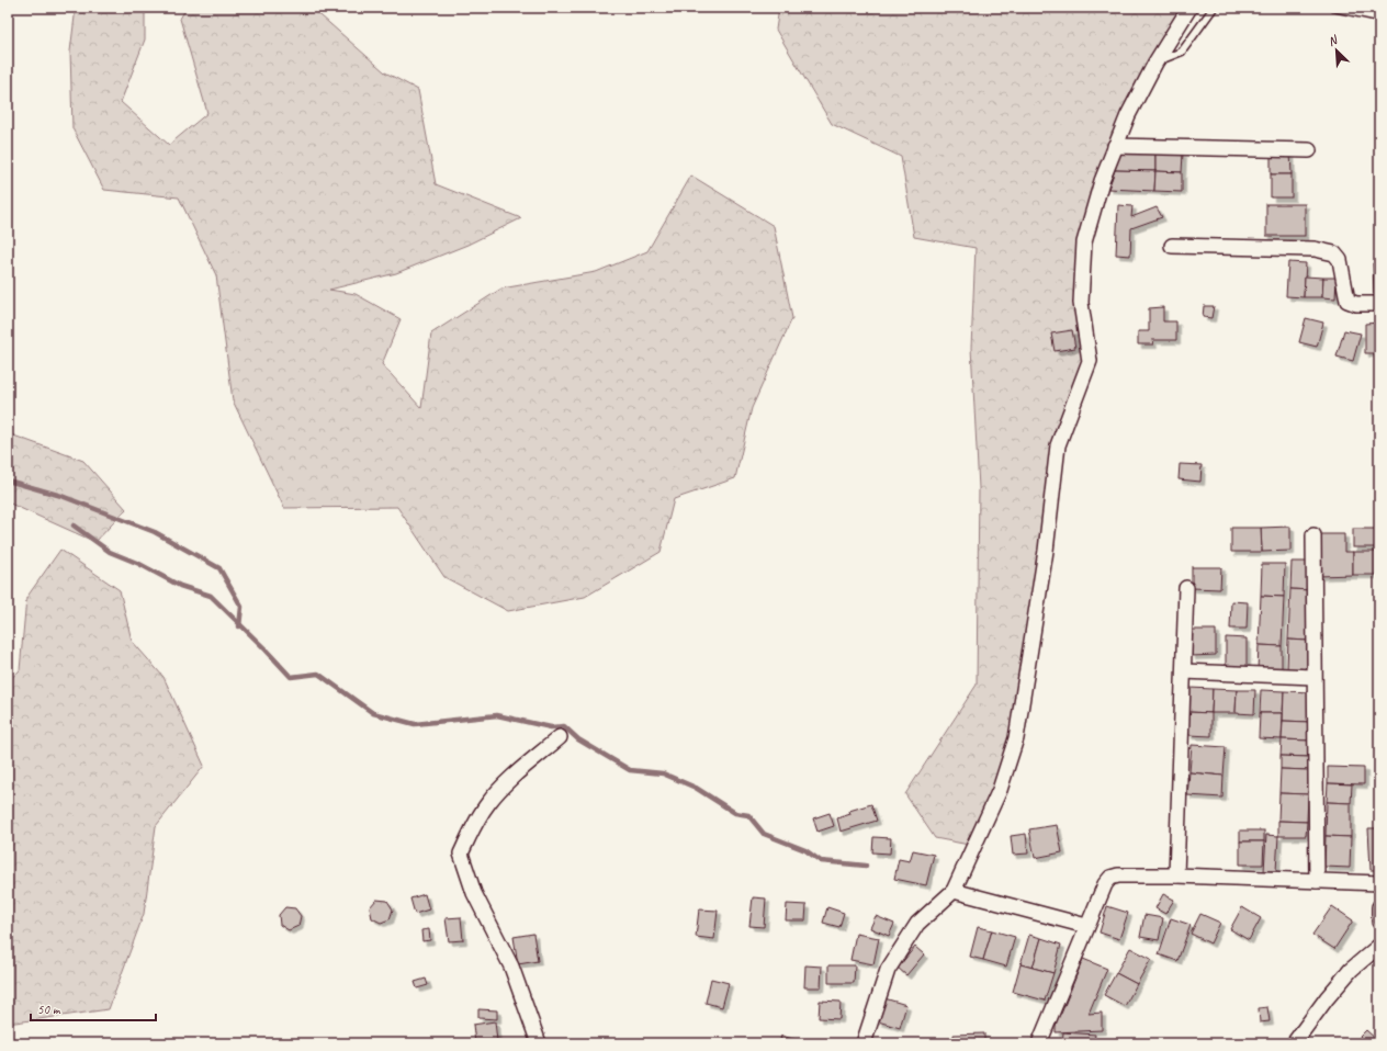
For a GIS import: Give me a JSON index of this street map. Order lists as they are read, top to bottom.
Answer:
{
  "scale_bar": "50 m",
  "north": "top left"
}
